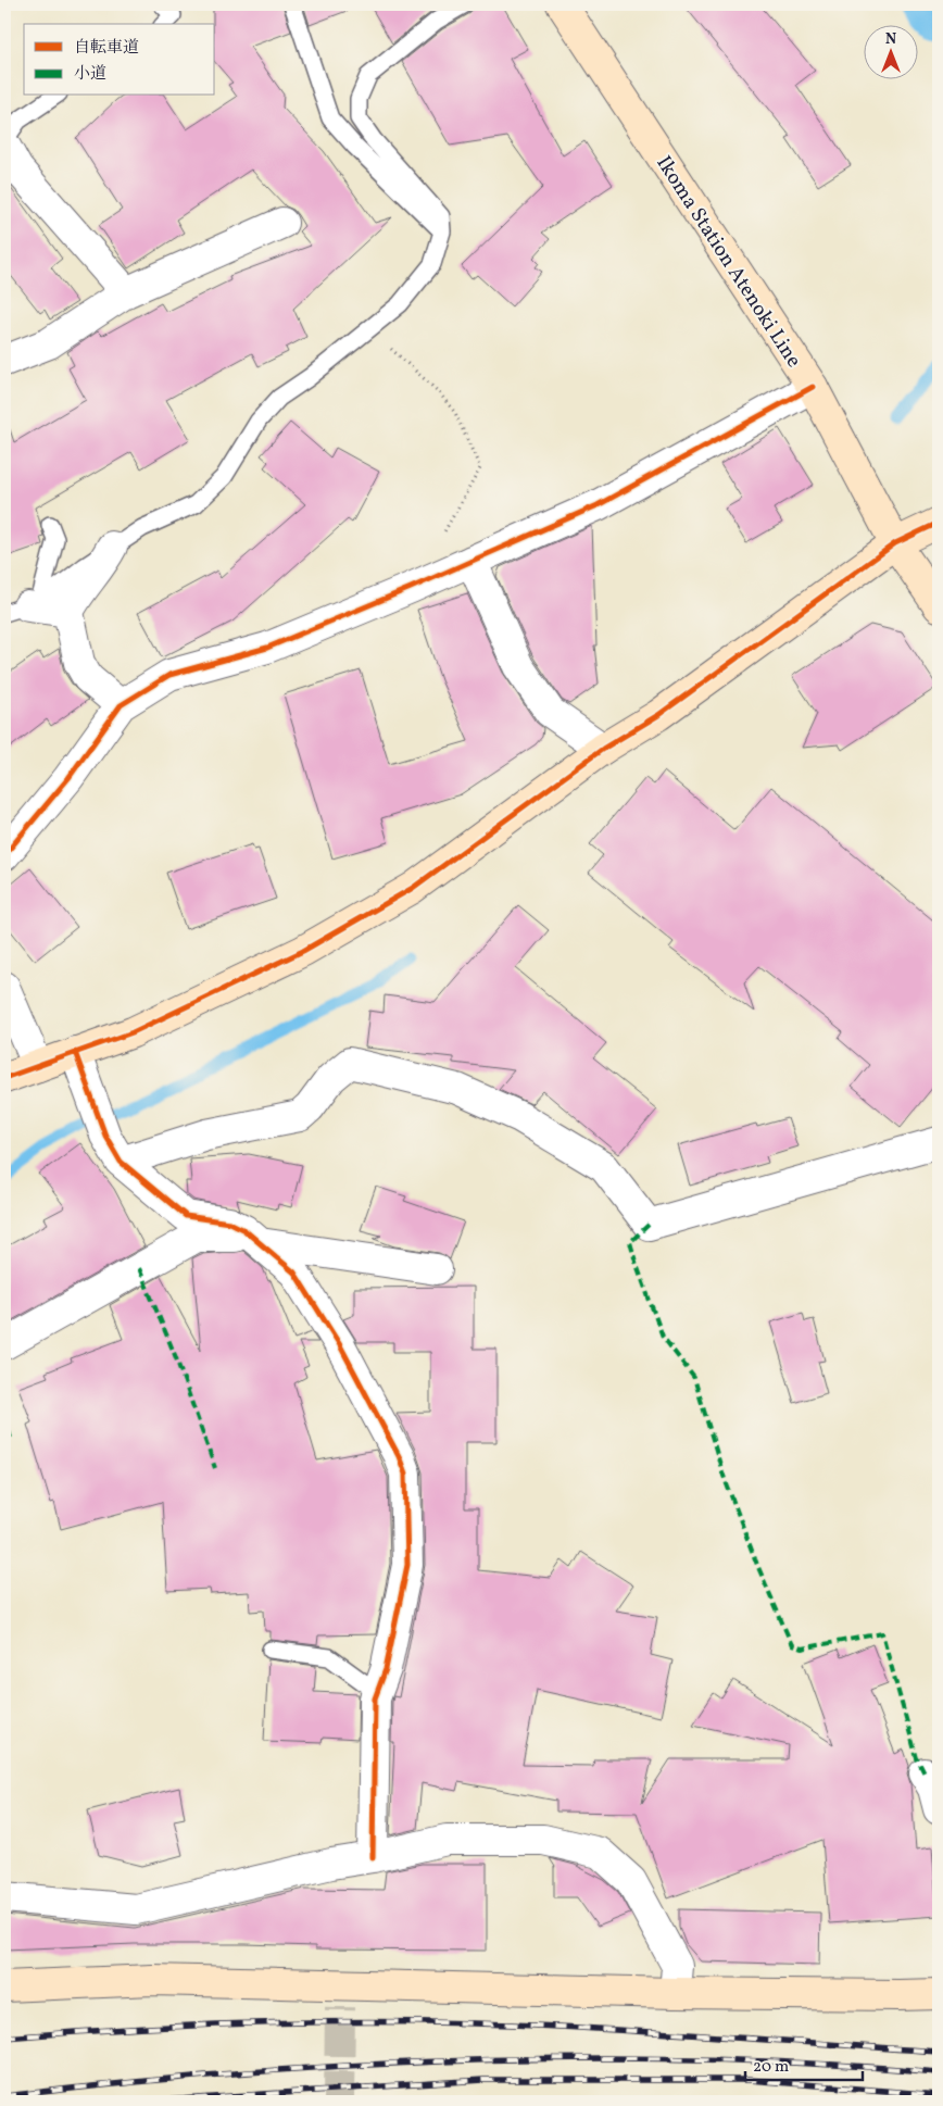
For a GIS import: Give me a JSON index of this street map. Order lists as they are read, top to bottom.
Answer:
{
  "streets": {
    "street": ["Ikoma Station Atenoki Line"]
  },
  "legend": ["自転車道", "小道"],
  "scale_bar": "20 m",
  "north": "top"
}
